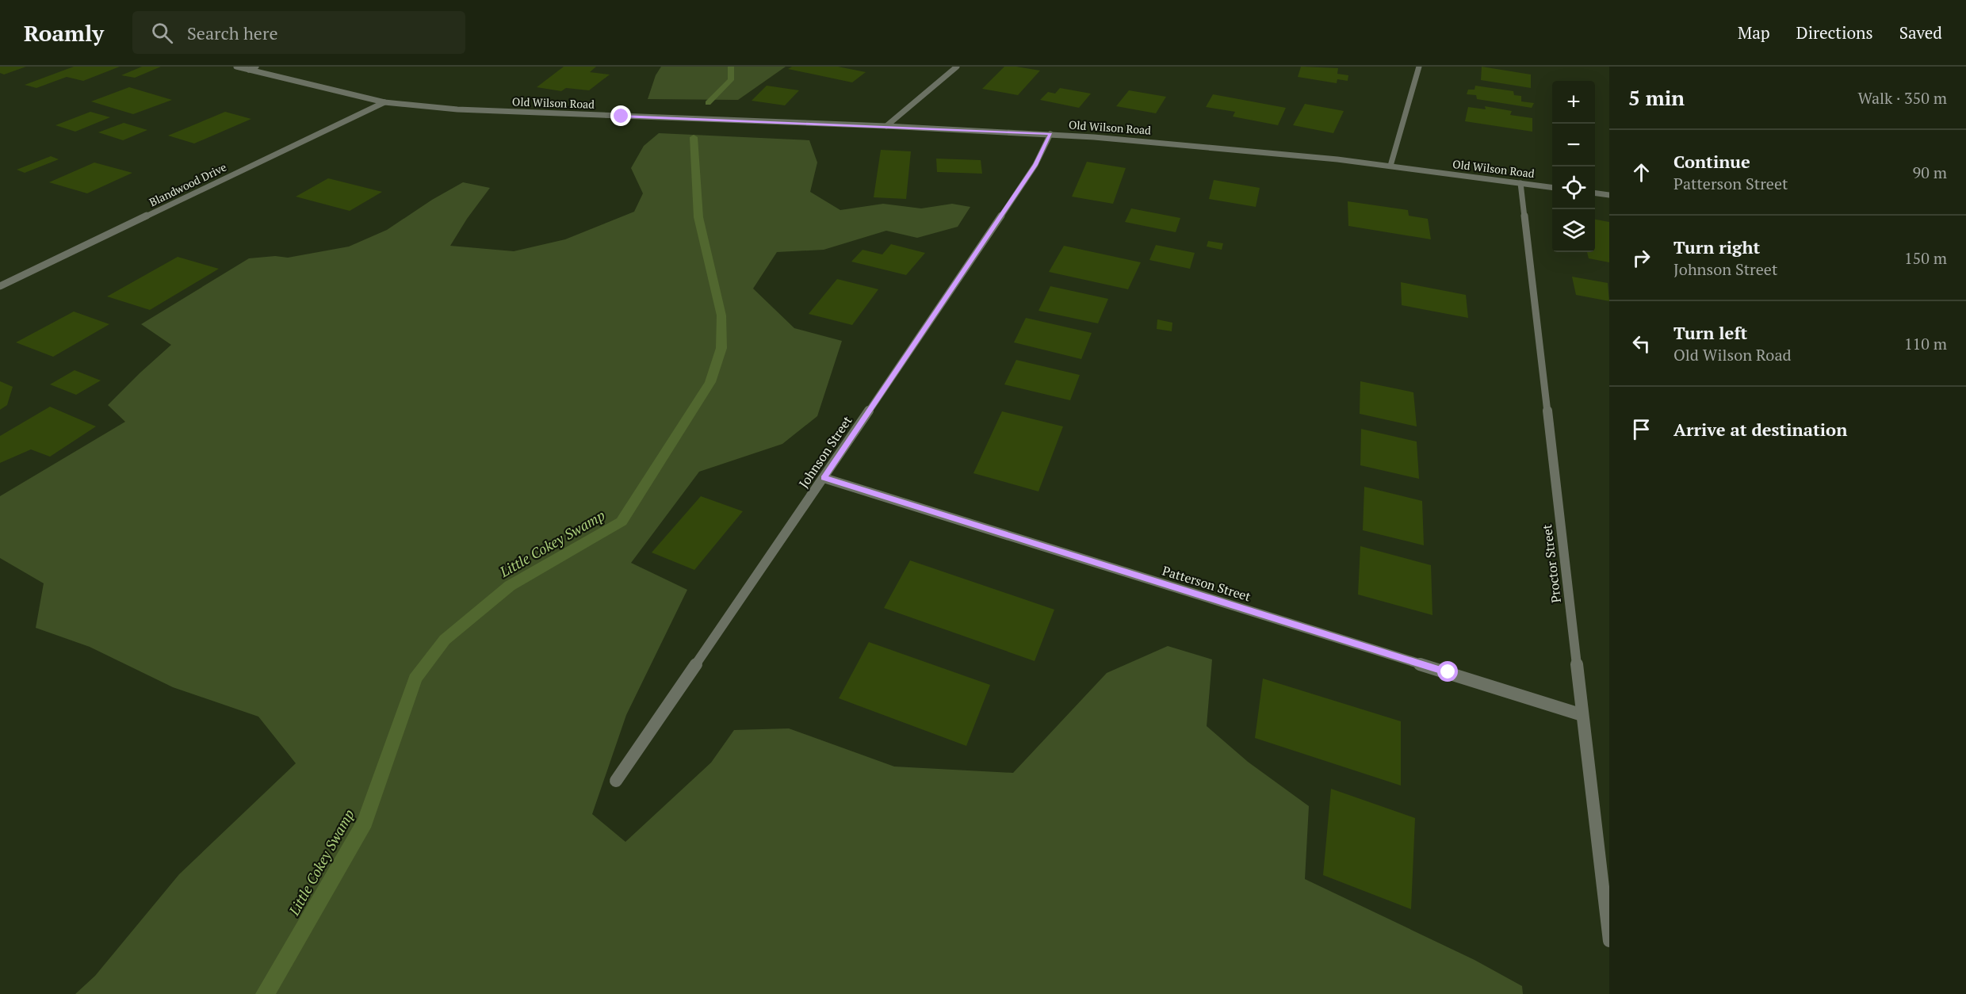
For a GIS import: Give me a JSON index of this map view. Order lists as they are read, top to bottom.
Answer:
{
  "streets": {
    "street": [
      "Old Wilson Road",
      "Blandwood Drive",
      "Johnson Street",
      "Proctor Street",
      "Patterson Street"
    ]
  },
  "crossings": [
    ["Old Wilson Road", "Blandwood Drive"],
    ["Old Wilson Road", "Johnson Street"],
    ["Old Wilson Road", "Proctor Street"],
    ["Johnson Street", "Patterson Street"],
    ["Proctor Street", "Patterson Street"]
  ],
  "water": ["Little Cokey Swamp"],
  "page": {
    "header": "Roamly",
    "search": "Search here",
    "nav": ["Map", "Directions", "Saved"],
    "heading": ["5 min", "Walk · 350 m"],
    "map_buttons": ["+", "−"],
    "list": [
      ["Continue", "Patterson Street", "90 m"],
      ["Turn right", "Johnson Street", "150 m"],
      ["Turn left", "Old Wilson Road", "110 m"],
      "Arrive at destination"
    ]
  }
}
